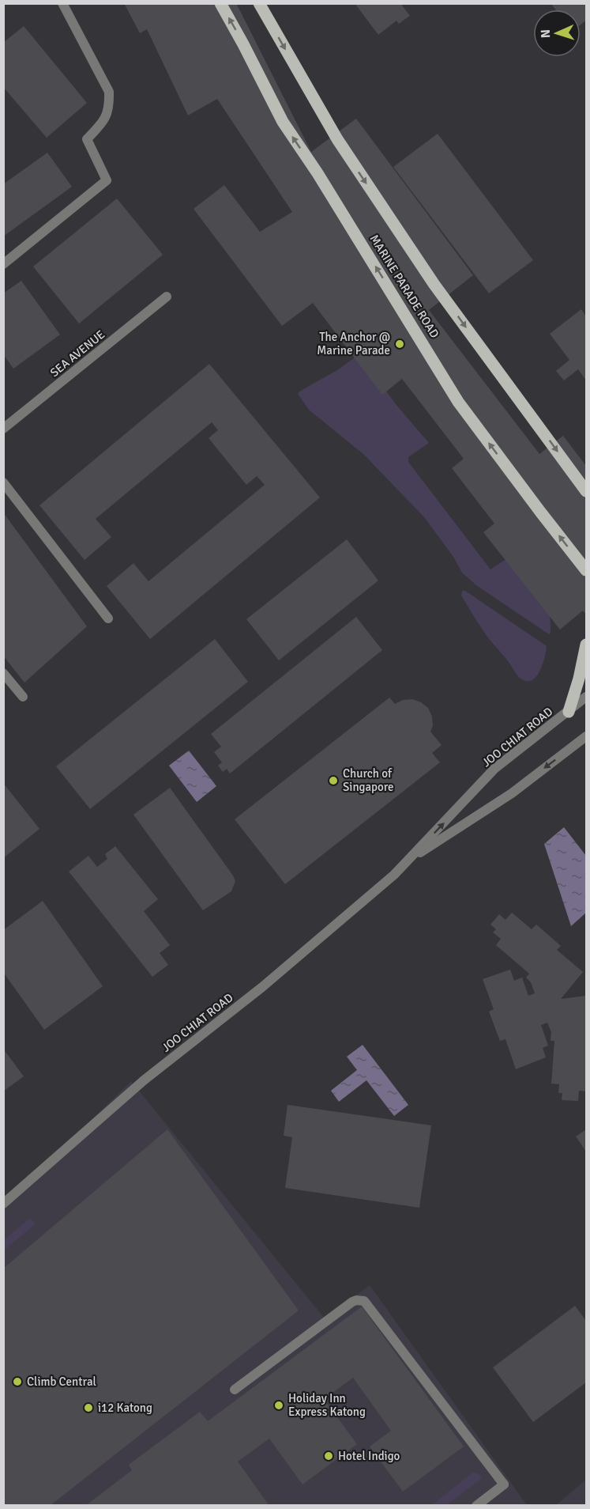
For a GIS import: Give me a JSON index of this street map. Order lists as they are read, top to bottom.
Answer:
{
  "streets": {
    "main road": ["MARINE PARADE ROAD"],
    "street": ["SEA AVENUE", "JOO CHIAT ROAD"]
  },
  "places": [
    "The Anchor @ Marine Parade",
    "Church of Singapore",
    "Climb Central",
    "Holiday Inn Express Katong",
    "i12 Katong",
    "Hotel Indigo"
  ],
  "north": "left"
}
